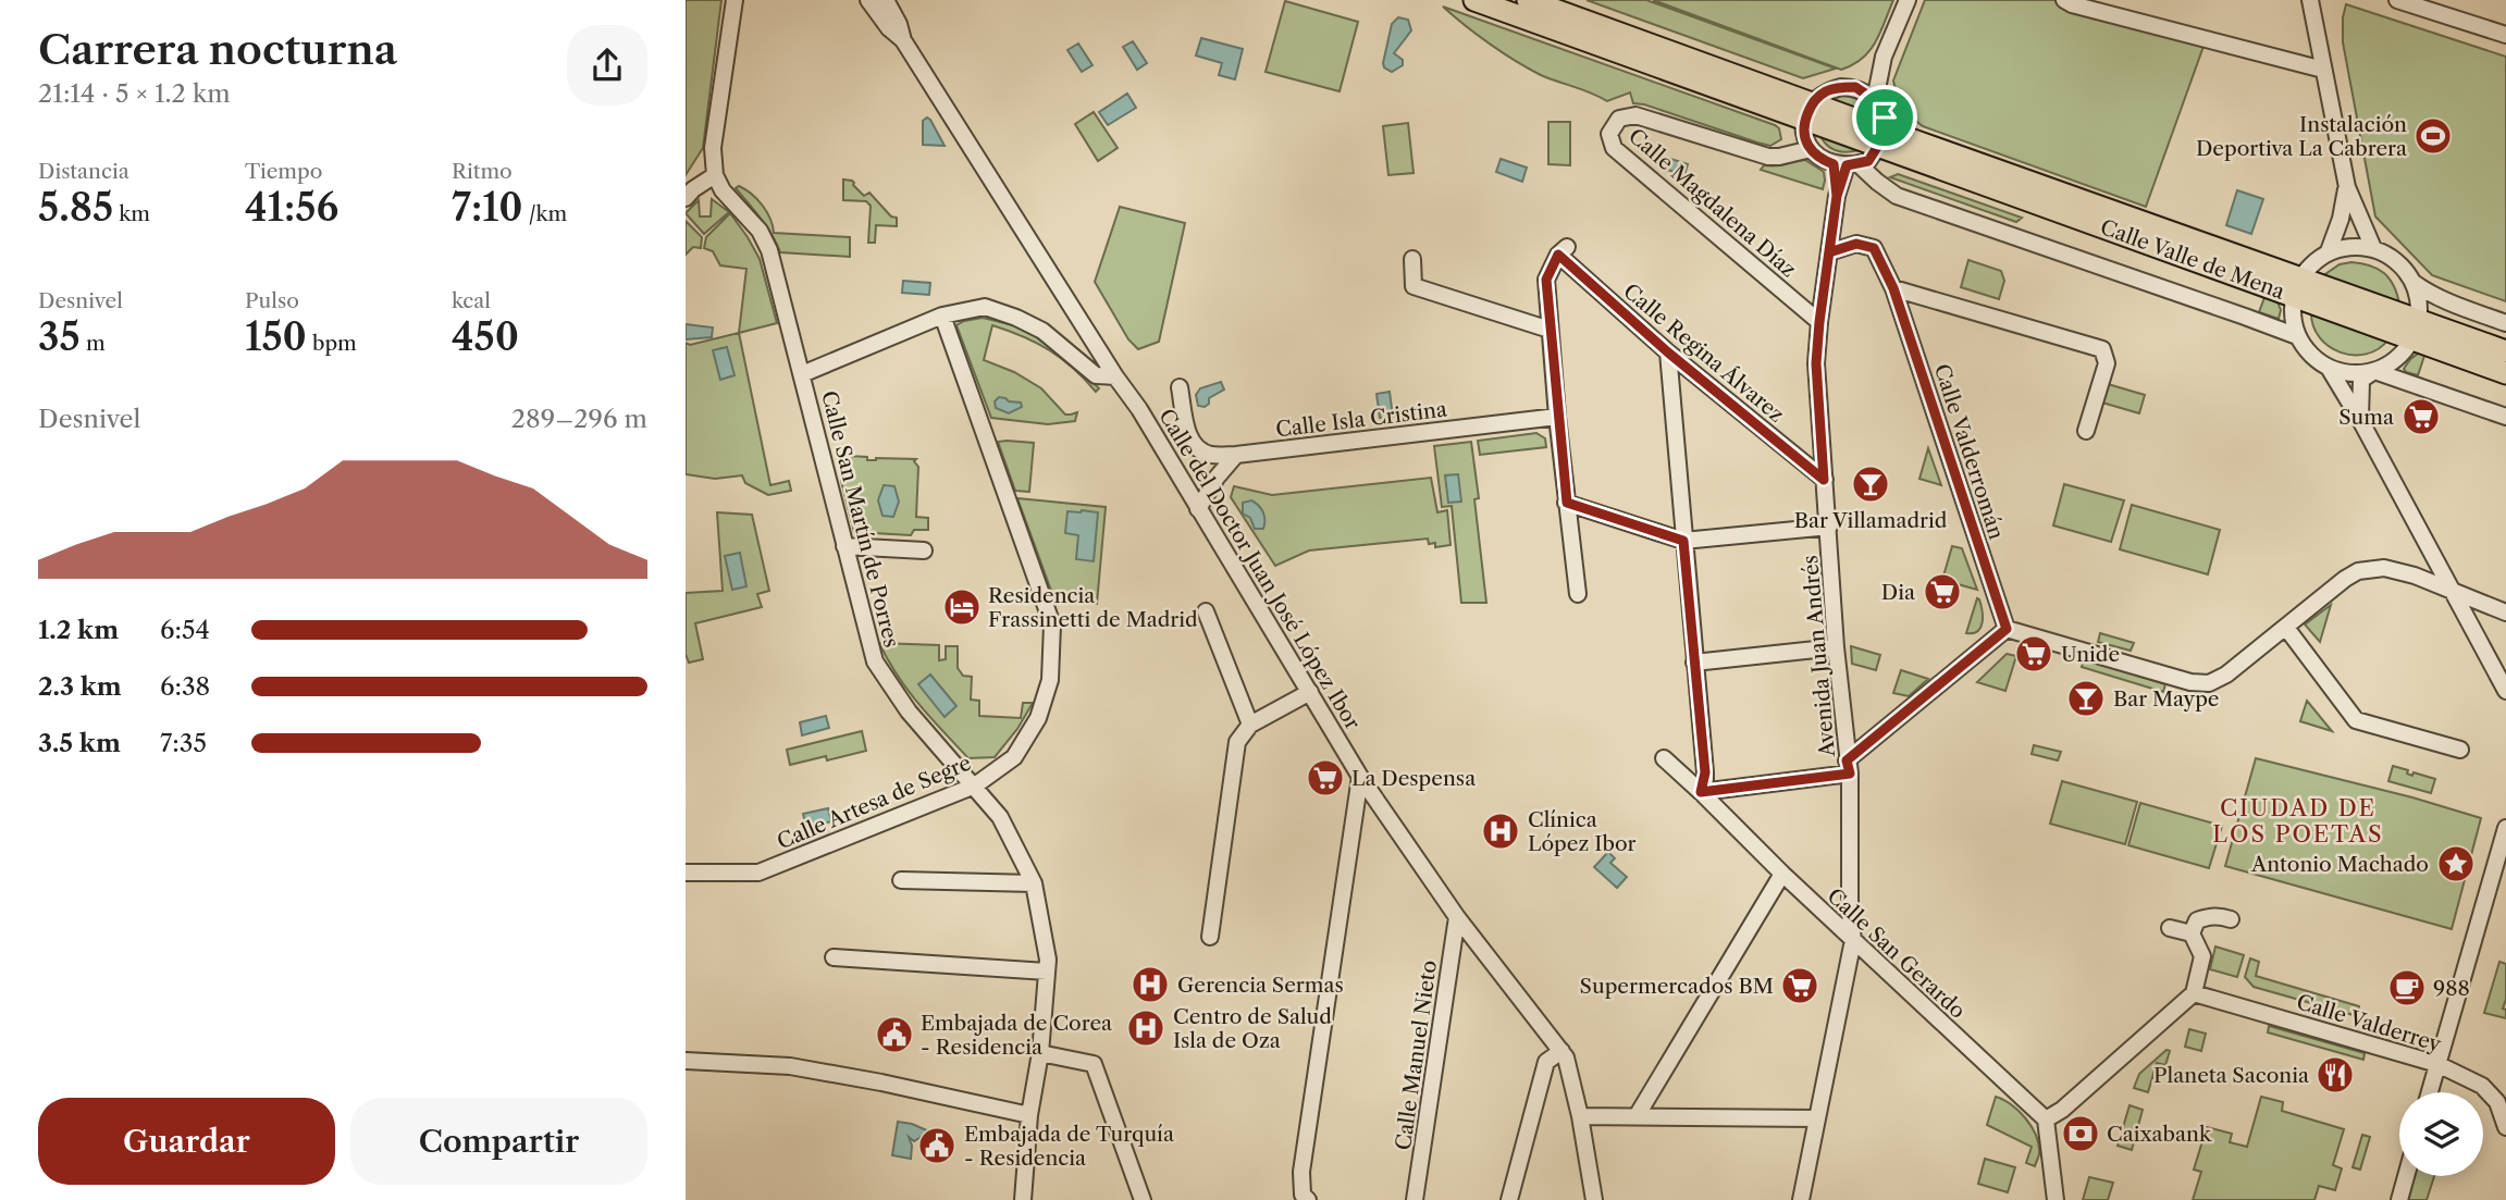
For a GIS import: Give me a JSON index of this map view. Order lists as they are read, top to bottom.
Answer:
{
  "streets": {
    "main road": ["Calle Valle de Mena"],
    "street": [
      "Calle Magdalena Díaz",
      "Calle Regina Álvarez",
      "Calle Isla Cristina",
      "Calle Valderromán",
      "Calle San Martín de Porres",
      "Calle del Doctor Juan José López Ibor",
      "Avenida Juan Andrés",
      "Calle Artesa de Segre",
      "Calle San Gerardo",
      "Calle Valderrey",
      "Calle Manuel Nieto"
    ]
  },
  "crossings": [
    ["Calle Magdalena Díaz", "Calle Valle de Mena"],
    ["Calle Magdalena Díaz", "Avenida Juan Andrés"],
    ["Calle Valle de Mena", "Avenida Juan Andrés"],
    ["Calle Regina Álvarez", "Avenida Juan Andrés"],
    ["Calle Valderromán", "Avenida Juan Andrés"],
    ["Calle San Martín de Porres", "Calle Artesa de Segre"],
    ["Calle del Doctor Juan José López Ibor", "Calle Manuel Nieto"],
    ["Avenida Juan Andrés", "Calle San Gerardo"]
  ],
  "districts": ["CIUDAD DE LOS POETAS"],
  "places": {
    "sports": ["Instalación Deportiva La Cabrera"],
    "supermarket": [
      "Suma",
      "Dia",
      "Unide",
      "La Despensa",
      "Supermercados BM"
    ],
    "bar": ["Bar Villamadrid", "Bar Maype"],
    "hotel": ["Residencia Frassinetti de Madrid"],
    "hospital": ["Clínica López Ibor", "Gerencia Sermas", "Centro de Salud Isla de Oza"],
    "place": ["Antonio Machado"],
    "cafe": ["988"],
    "public building": ["Embajada de Corea - Residencia", "Embajada de Turquía - Residencia"],
    "restaurant": ["Planeta Saconia"],
    "bank": ["Caixabank"]
  },
  "page": {
    "heading": ["Carrera nocturna", "21:14 · 5 × 1.2 km"],
    "stats": [
      ["Distancia", "5.85 km"],
      ["Tiempo", "41:56"],
      ["Ritmo", "7:10 /km"],
      ["Desnivel", "35 m"],
      ["Pulso", "150 bpm"],
      ["kcal", "450"]
    ],
    "chart": ["Desnivel", "289–296 m"],
    "list": [
      {
        "name": "1.2 km",
        "note": "6:54"
      },
      {
        "name": "2.3 km",
        "note": "6:38"
      },
      {
        "name": "3.5 km",
        "note": "7:35"
      }
    ],
    "buttons": ["Guardar", "Compartir"]
  }
}
